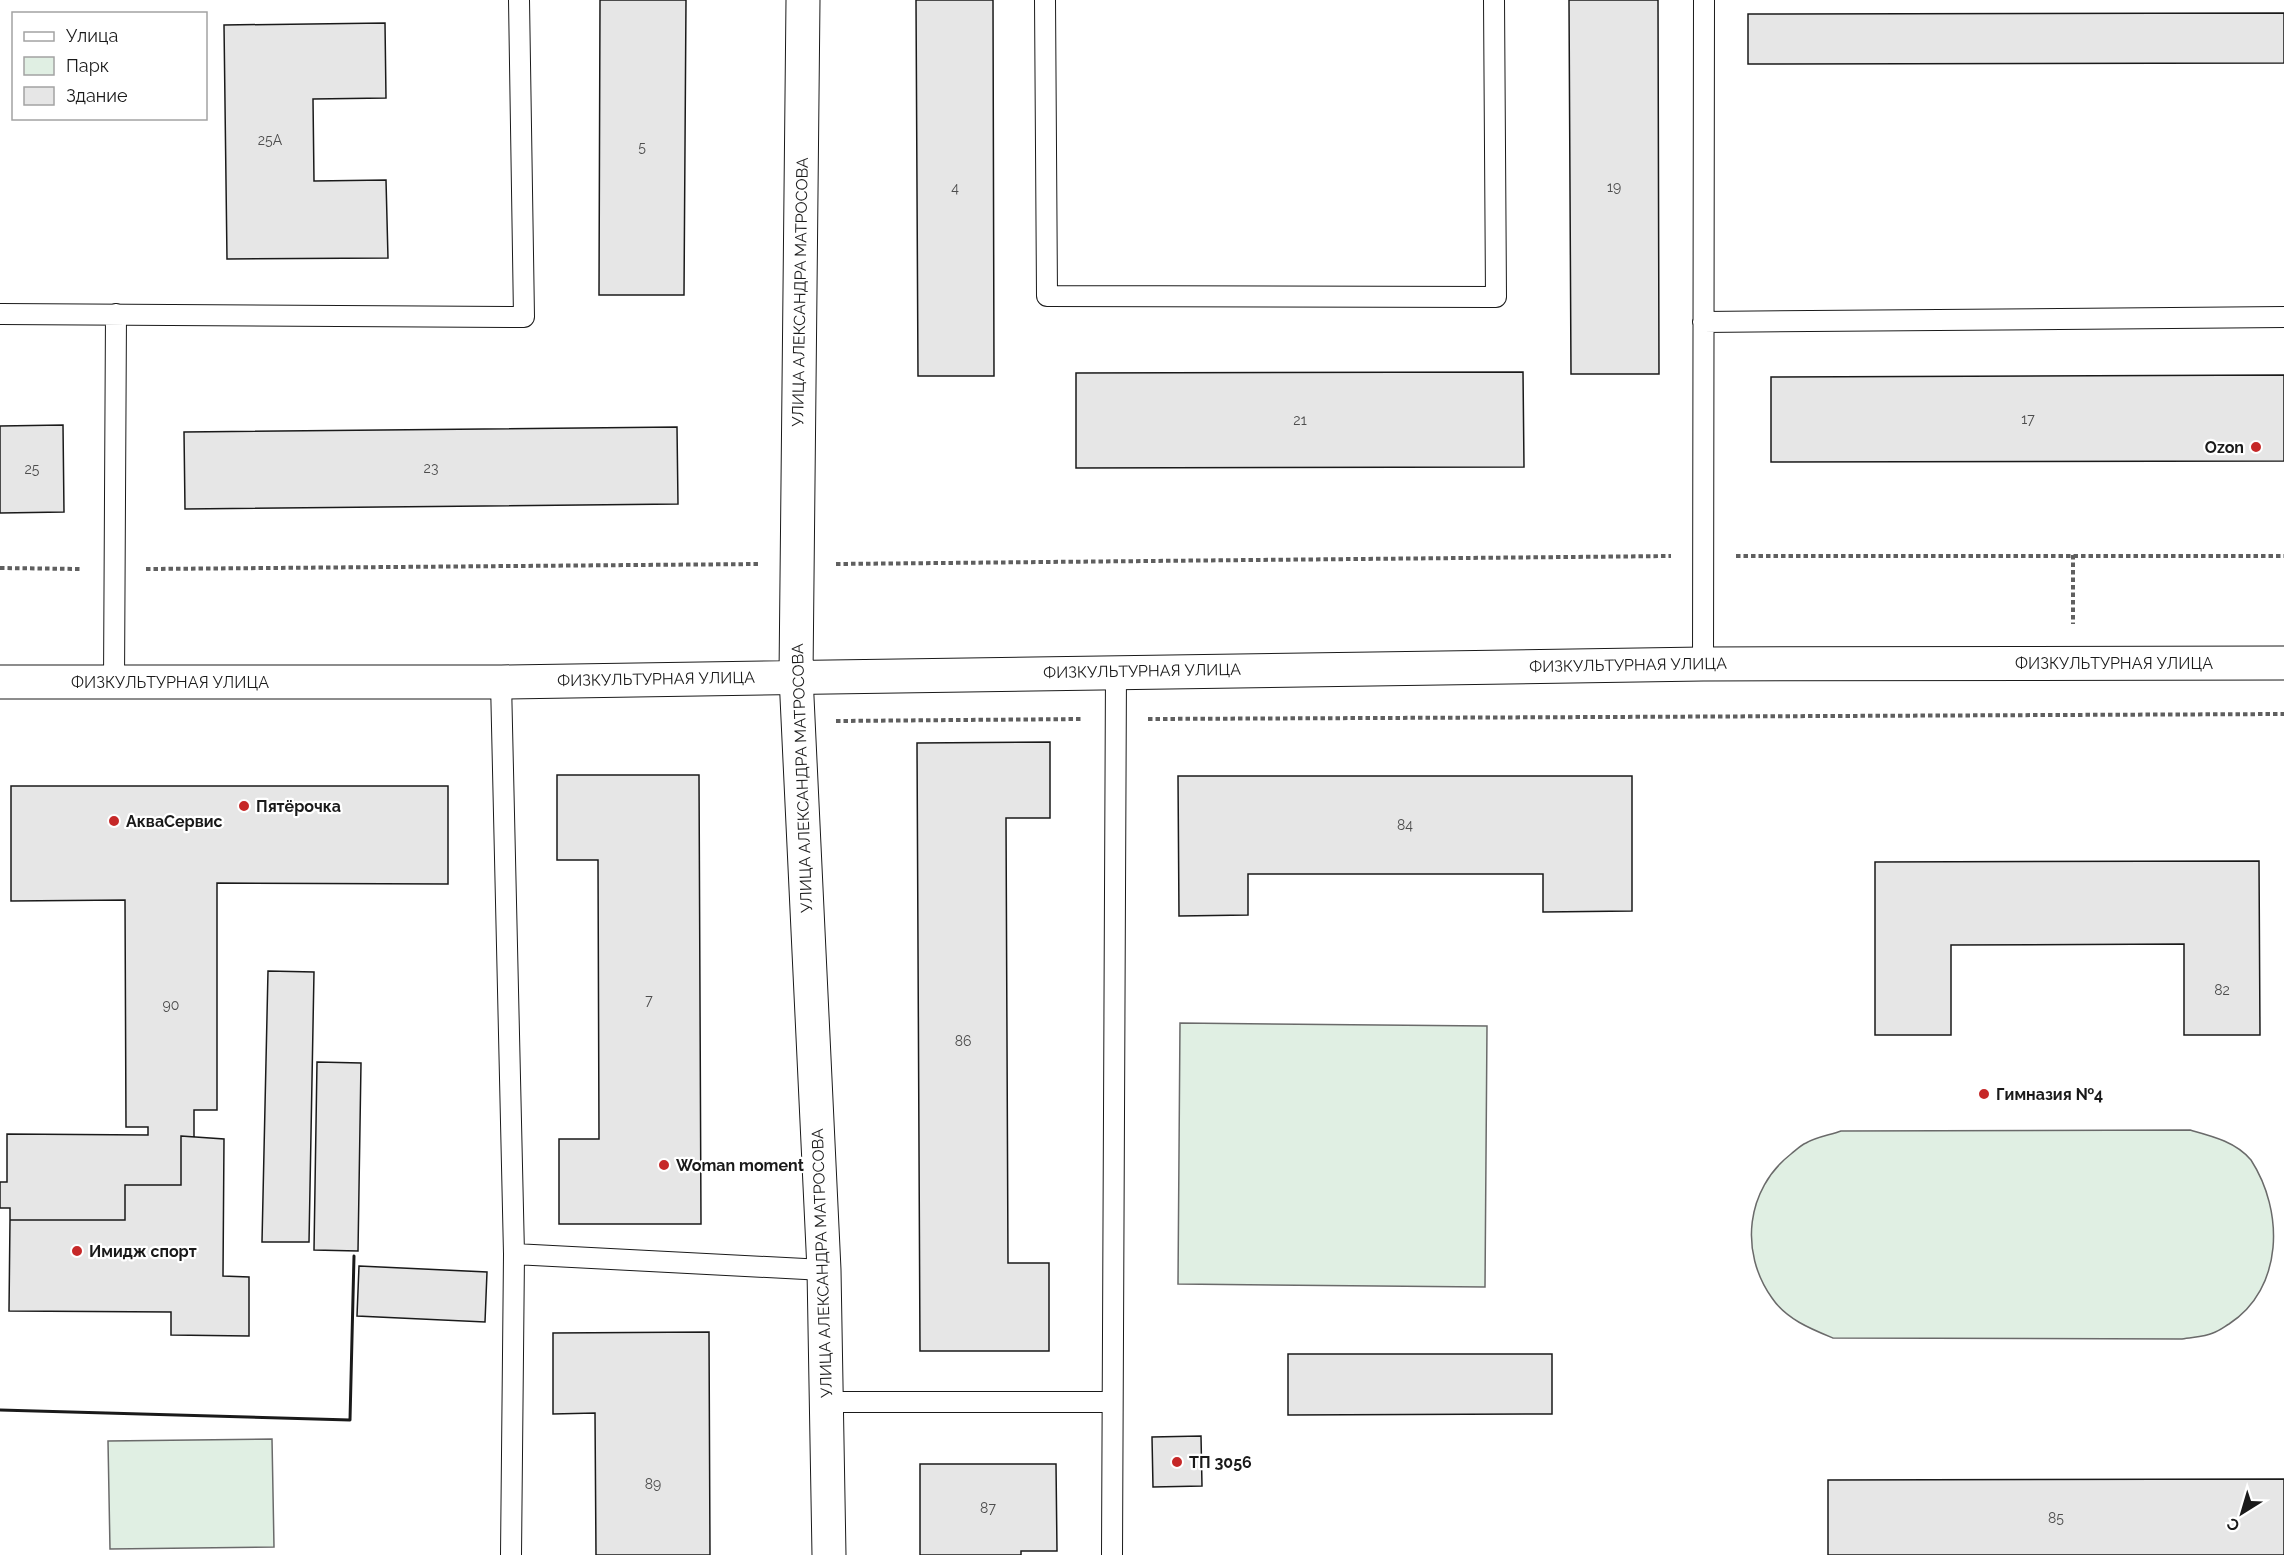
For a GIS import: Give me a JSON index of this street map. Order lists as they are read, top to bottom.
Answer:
{
  "streets": {
    "street": ["УЛИЦА АЛЕКСАНДРА МАТРОСОВА", "ФИЗКУЛЬТУРНАЯ УЛИЦА"]
  },
  "crossings": [
    ["УЛИЦА АЛЕКСАНДРА МАТРОСОВА", "ФИЗКУЛЬТУРНАЯ УЛИЦА"]
  ],
  "places": [
    "Ozon",
    "Пятёрочка",
    "АкваСервис",
    "Гимназия №4",
    "Woman moment",
    "Имидж спорт",
    "ТП 3056"
  ],
  "house_numbers": [
    "25А",
    "5",
    "19",
    "4",
    "17",
    "21",
    "23",
    "25",
    "84",
    "82",
    "7",
    "90",
    "86",
    "89",
    "87",
    "85"
  ],
  "legend": ["Улица", "Парк", "Здание"],
  "north": "bottom left"
}
